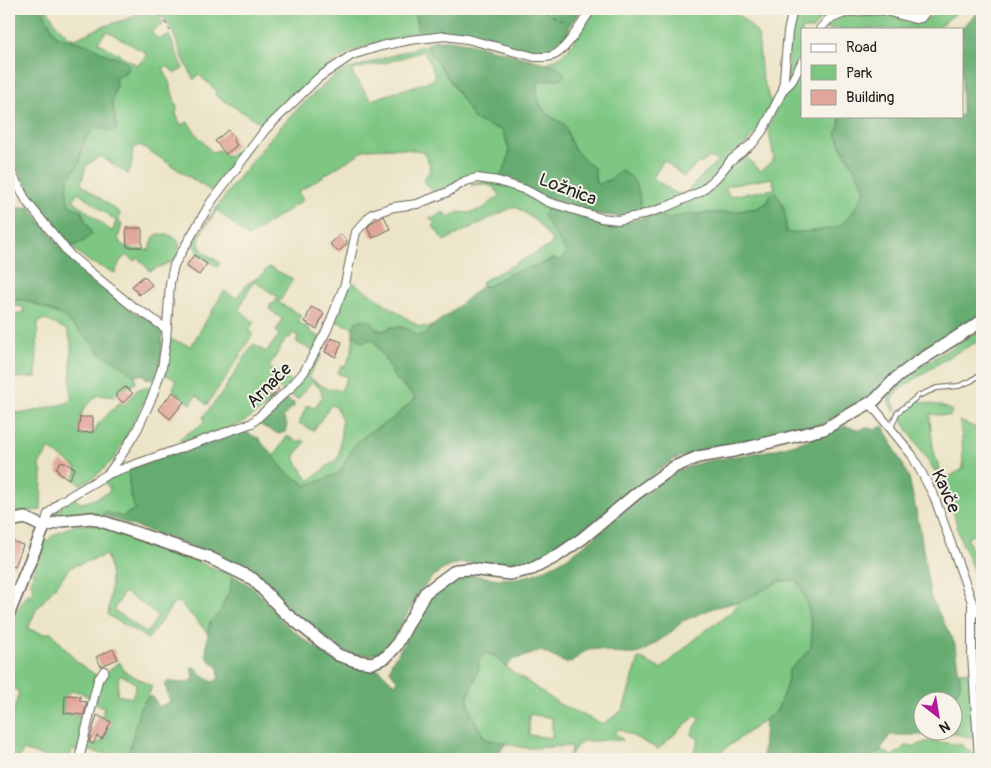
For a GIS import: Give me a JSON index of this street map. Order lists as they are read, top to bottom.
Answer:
{
  "streets": {
    "street": ["Ložnica", "Arnače", "Kavče"]
  },
  "crossings": [
    ["Ložnica", "Arnače"]
  ],
  "legend": ["Road", "Park", "Building"],
  "north": "bottom right"
}
